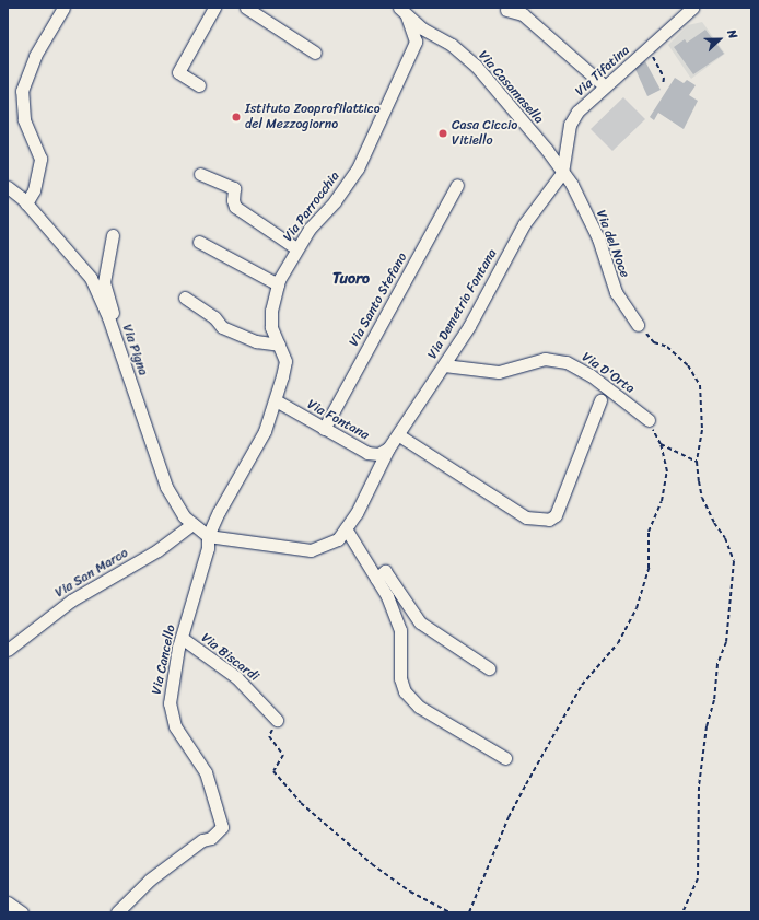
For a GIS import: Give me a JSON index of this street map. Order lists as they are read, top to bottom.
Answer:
{
  "streets": {
    "street": [
      "Via Tifatina",
      "Via Casamasella",
      "Via Parrocchia",
      "Via del Noce",
      "Via Santo Stefano",
      "Via Demetrio Fontana",
      "Via Pigna",
      "Via D'Orta",
      "Via Fontana",
      "Via San Marco",
      "Via Biscardi",
      "Via Cancello"
    ]
  },
  "crossings": [
    ["Via Tifatina", "Via Casamasella"],
    ["Via Tifatina", "Via del Noce"],
    ["Via Tifatina", "Via Demetrio Fontana"],
    ["Via Casamasella", "Via Parrocchia"],
    ["Via Casamasella", "Via del Noce"],
    ["Via Casamasella", "Via Demetrio Fontana"],
    ["Via Parrocchia", "Via Demetrio Fontana"],
    ["Via Parrocchia", "Via Pigna"],
    ["Via Parrocchia", "Via Fontana"],
    ["Via Parrocchia", "Via Cancello"],
    ["Via del Noce", "Via Demetrio Fontana"],
    ["Via Santo Stefano", "Via Fontana"],
    ["Via Demetrio Fontana", "Via Pigna"],
    ["Via Demetrio Fontana", "Via D'Orta"],
    ["Via Demetrio Fontana", "Via Fontana"],
    ["Via Demetrio Fontana", "Via Cancello"],
    ["Via Pigna", "Via San Marco"],
    ["Via Pigna", "Via Cancello"],
    ["Via Biscardi", "Via Cancello"]
  ],
  "districts": ["Tuoro"],
  "places": ["Istituto Zooprofilattico del Mezzogiorno", "Casa Ciccio Vitiello"],
  "north": "right"
}
